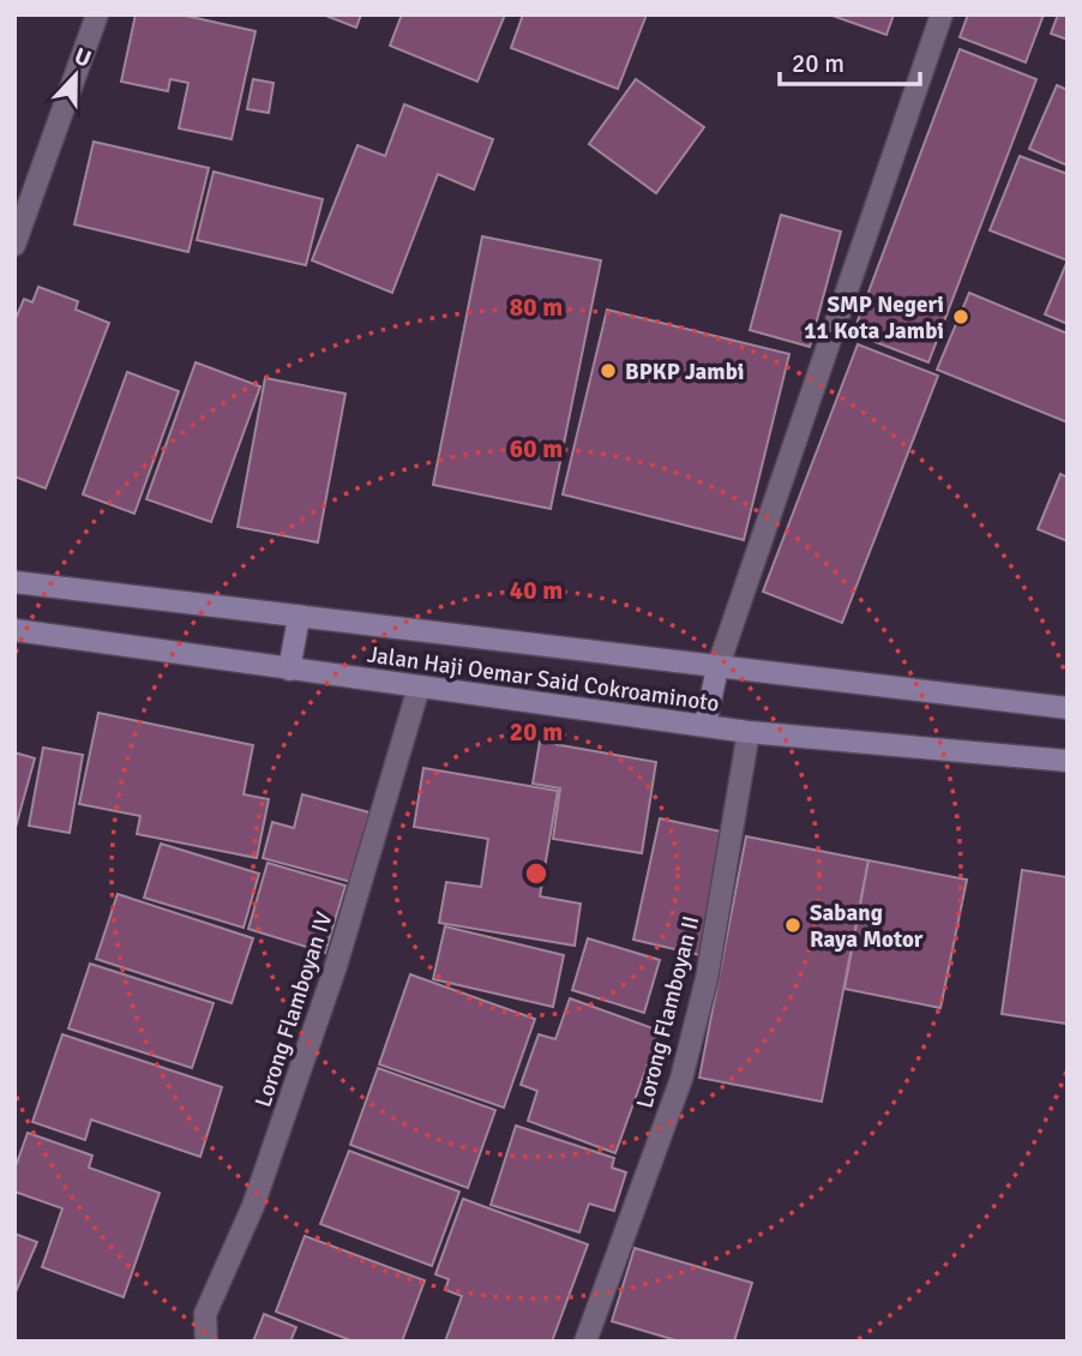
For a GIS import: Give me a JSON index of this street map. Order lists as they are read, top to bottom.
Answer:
{
  "streets": {
    "main road": ["Jalan Haji Oemar Said Cokroaminoto"],
    "street": ["Lorong Flamboyan IV", "Lorong Flamboyan II"]
  },
  "crossings": [
    ["Jalan Haji Oemar Said Cokroaminoto", "Lorong Flamboyan IV"],
    ["Jalan Haji Oemar Said Cokroaminoto", "Lorong Flamboyan II"]
  ],
  "places": ["SMP Negeri 11 Kota Jambi", "BPKP Jambi", "Sabang Raya Motor"],
  "scale_bar": "20 m",
  "north": "top",
  "rings": [
    "80 m",
    "60 m",
    "40 m",
    "20 m"
  ]
}
